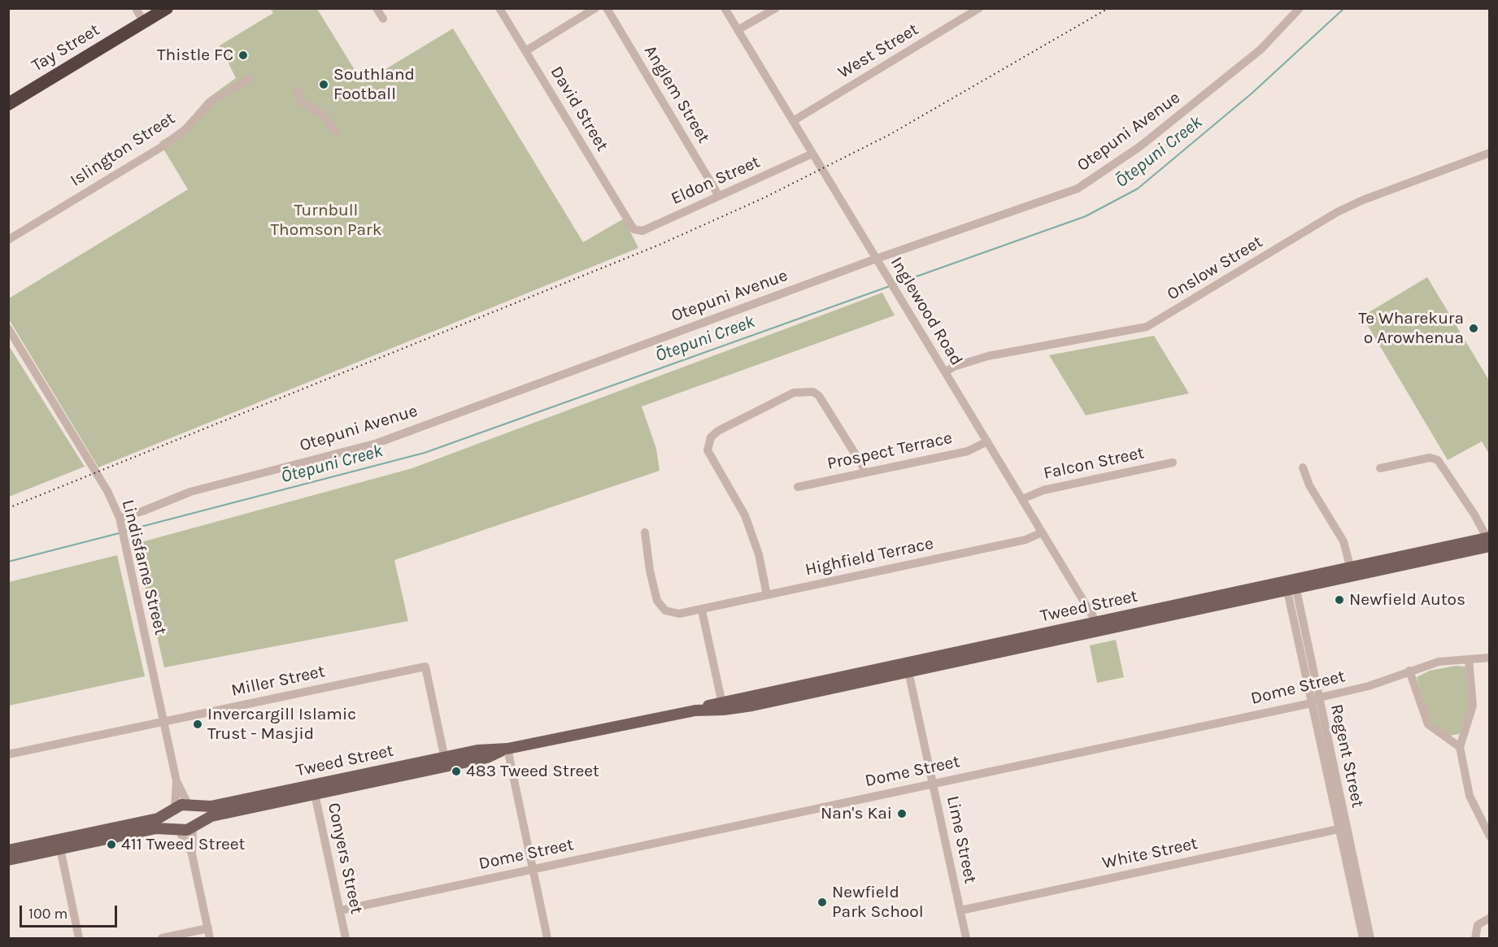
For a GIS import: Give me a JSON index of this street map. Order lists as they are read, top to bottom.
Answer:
{
  "streets": {
    "highway": ["Tay Street"],
    "main road": ["Tweed Street"],
    "street": [
      "West Street",
      "Anglem Street",
      "David Street",
      "Otepuni Avenue",
      "Islington Street",
      "Eldon Street",
      "Onslow Street",
      "Inglewood Road",
      "Prospect Terrace",
      "Falcon Street",
      "Highfield Terrace",
      "Lindisfarne Street",
      "Miller Street",
      "Dome Street",
      "Regent Street",
      "Lime Street",
      "White Street",
      "Conyers Street"
    ]
  },
  "crossings": [
    ["West Street", "Inglewood Road"],
    ["Anglem Street", "Eldon Street"],
    ["David Street", "Eldon Street"],
    ["Otepuni Avenue", "Inglewood Road"],
    ["Otepuni Avenue", "Lindisfarne Street"],
    ["Eldon Street", "Inglewood Road"],
    ["Onslow Street", "Inglewood Road"],
    ["Inglewood Road", "Prospect Terrace"],
    ["Inglewood Road", "Falcon Street"],
    ["Inglewood Road", "Highfield Terrace"],
    ["Inglewood Road", "Tweed Street"],
    ["Lindisfarne Street", "Tweed Street"],
    ["Lindisfarne Street", "Miller Street"],
    ["Tweed Street", "Miller Street"],
    ["Tweed Street", "Regent Street"],
    ["Tweed Street", "Lime Street"],
    ["Tweed Street", "Conyers Street"],
    ["Dome Street", "Regent Street"],
    ["Dome Street", "Lime Street"],
    ["Dome Street", "Conyers Street"],
    ["Regent Street", "White Street"],
    ["Lime Street", "White Street"]
  ],
  "water": ["Ōtepuni Creek"],
  "parks": ["Turnbull Thomson Park"],
  "places": [
    "Thistle FC",
    "Southland Football",
    "Te Wharekura o Arowhenua",
    "Newfield Autos",
    "Invercargill Islamic Trust - Masjid",
    "483 Tweed Street",
    "Nan's Kai",
    "411 Tweed Street",
    "Newfield Park School"
  ],
  "scale_bar": "100 m"
}
